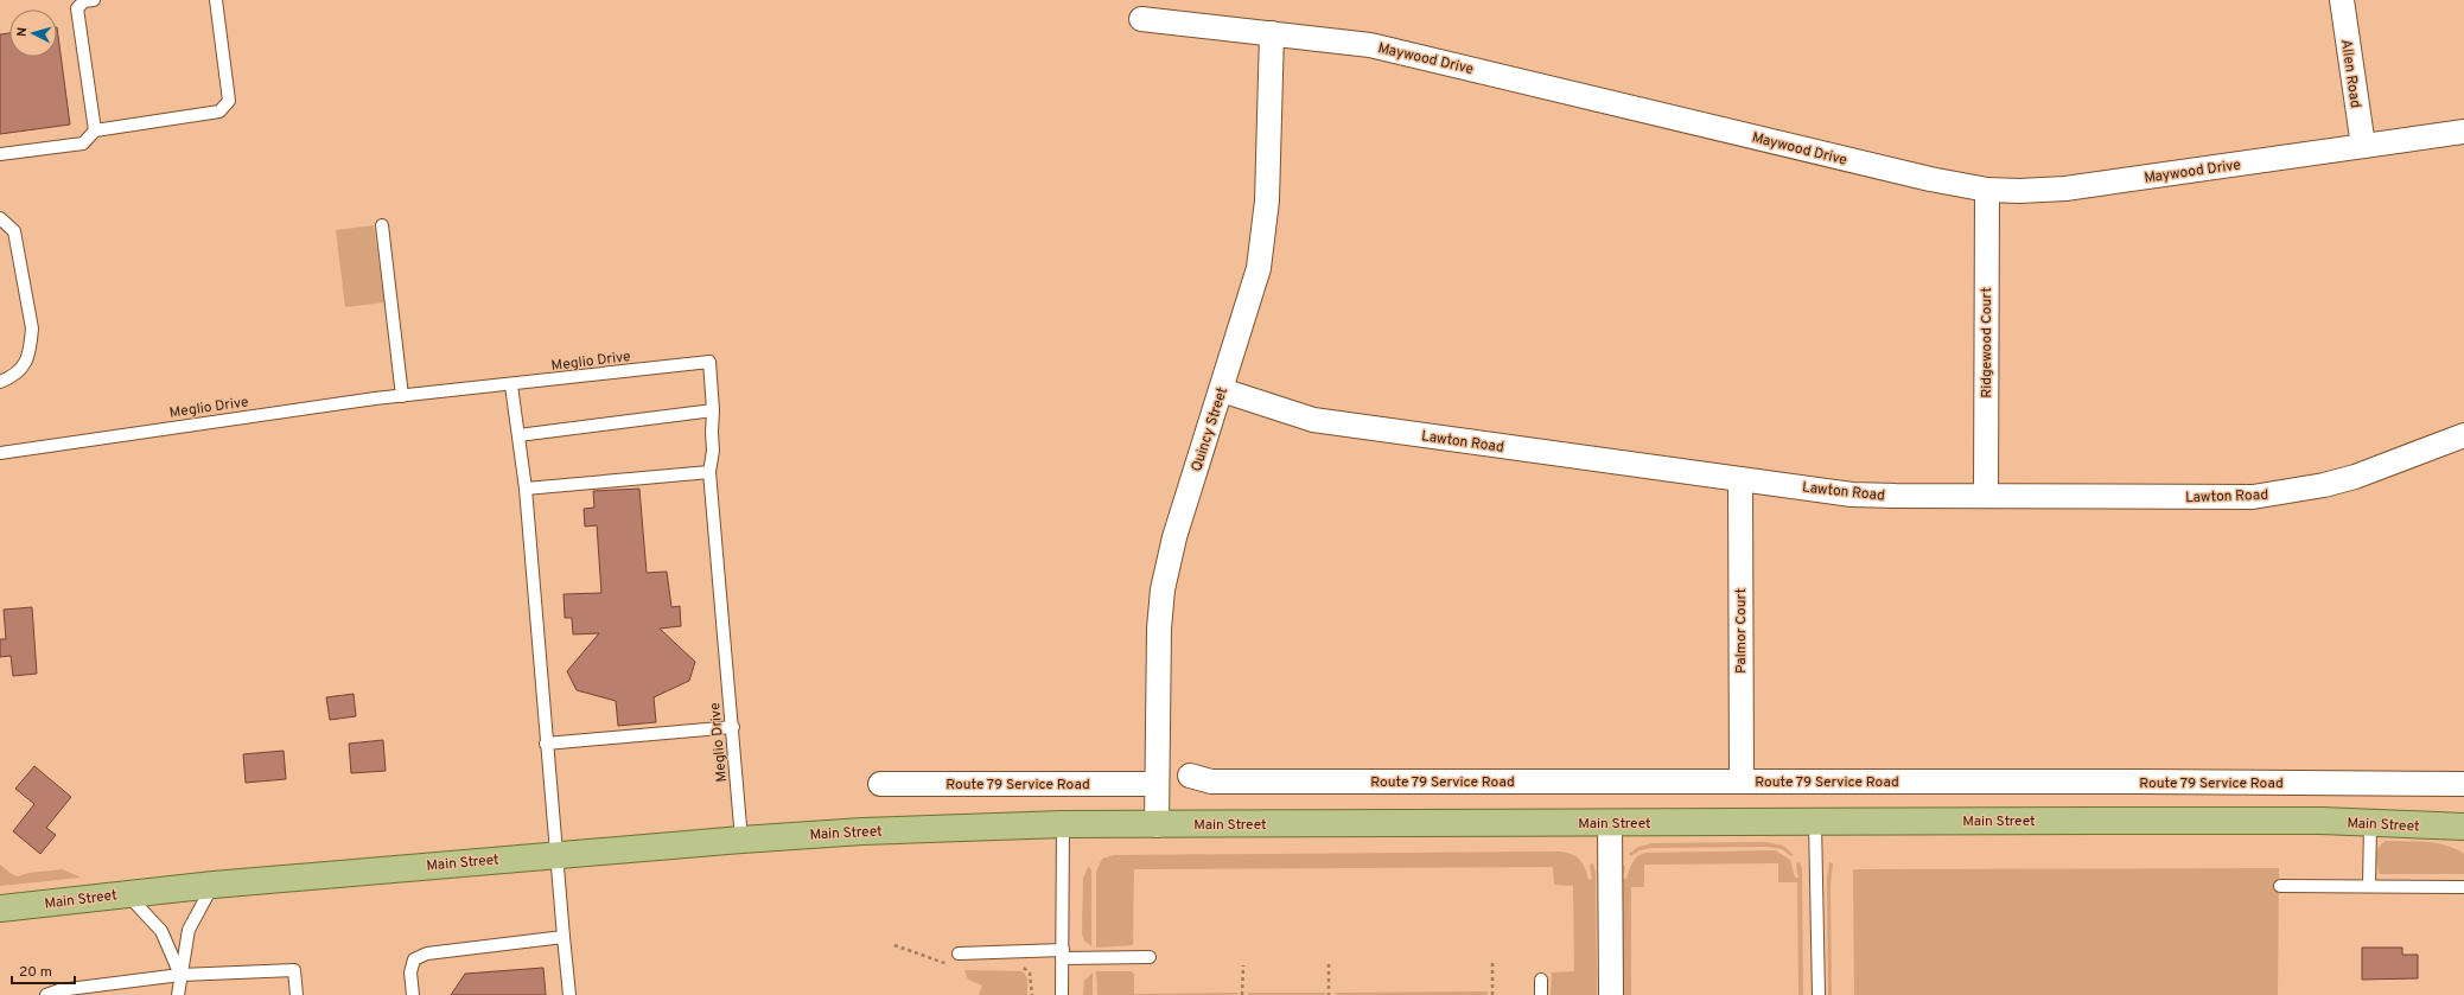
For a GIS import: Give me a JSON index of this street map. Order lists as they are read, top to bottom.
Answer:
{
  "streets": {
    "main road": ["Main Street"],
    "street": [
      "Maywood Drive",
      "Allen Road",
      "Ridgewood Court",
      "Quincy Street",
      "Lawton Road",
      "Palmor Court",
      "Route 79 Service Road"
    ],
    "lane": ["Meglio Drive"]
  },
  "crossings": [
    ["Maywood Drive", "Allen Road"],
    ["Maywood Drive", "Ridgewood Court"],
    ["Maywood Drive", "Quincy Street"],
    ["Ridgewood Court", "Lawton Road"],
    ["Meglio Drive", "Main Street"],
    ["Quincy Street", "Lawton Road"],
    ["Quincy Street", "Route 79 Service Road"],
    ["Quincy Street", "Main Street"],
    ["Lawton Road", "Palmor Court"],
    ["Palmor Court", "Route 79 Service Road"]
  ],
  "scale_bar": "20 m",
  "north": "left"
}
